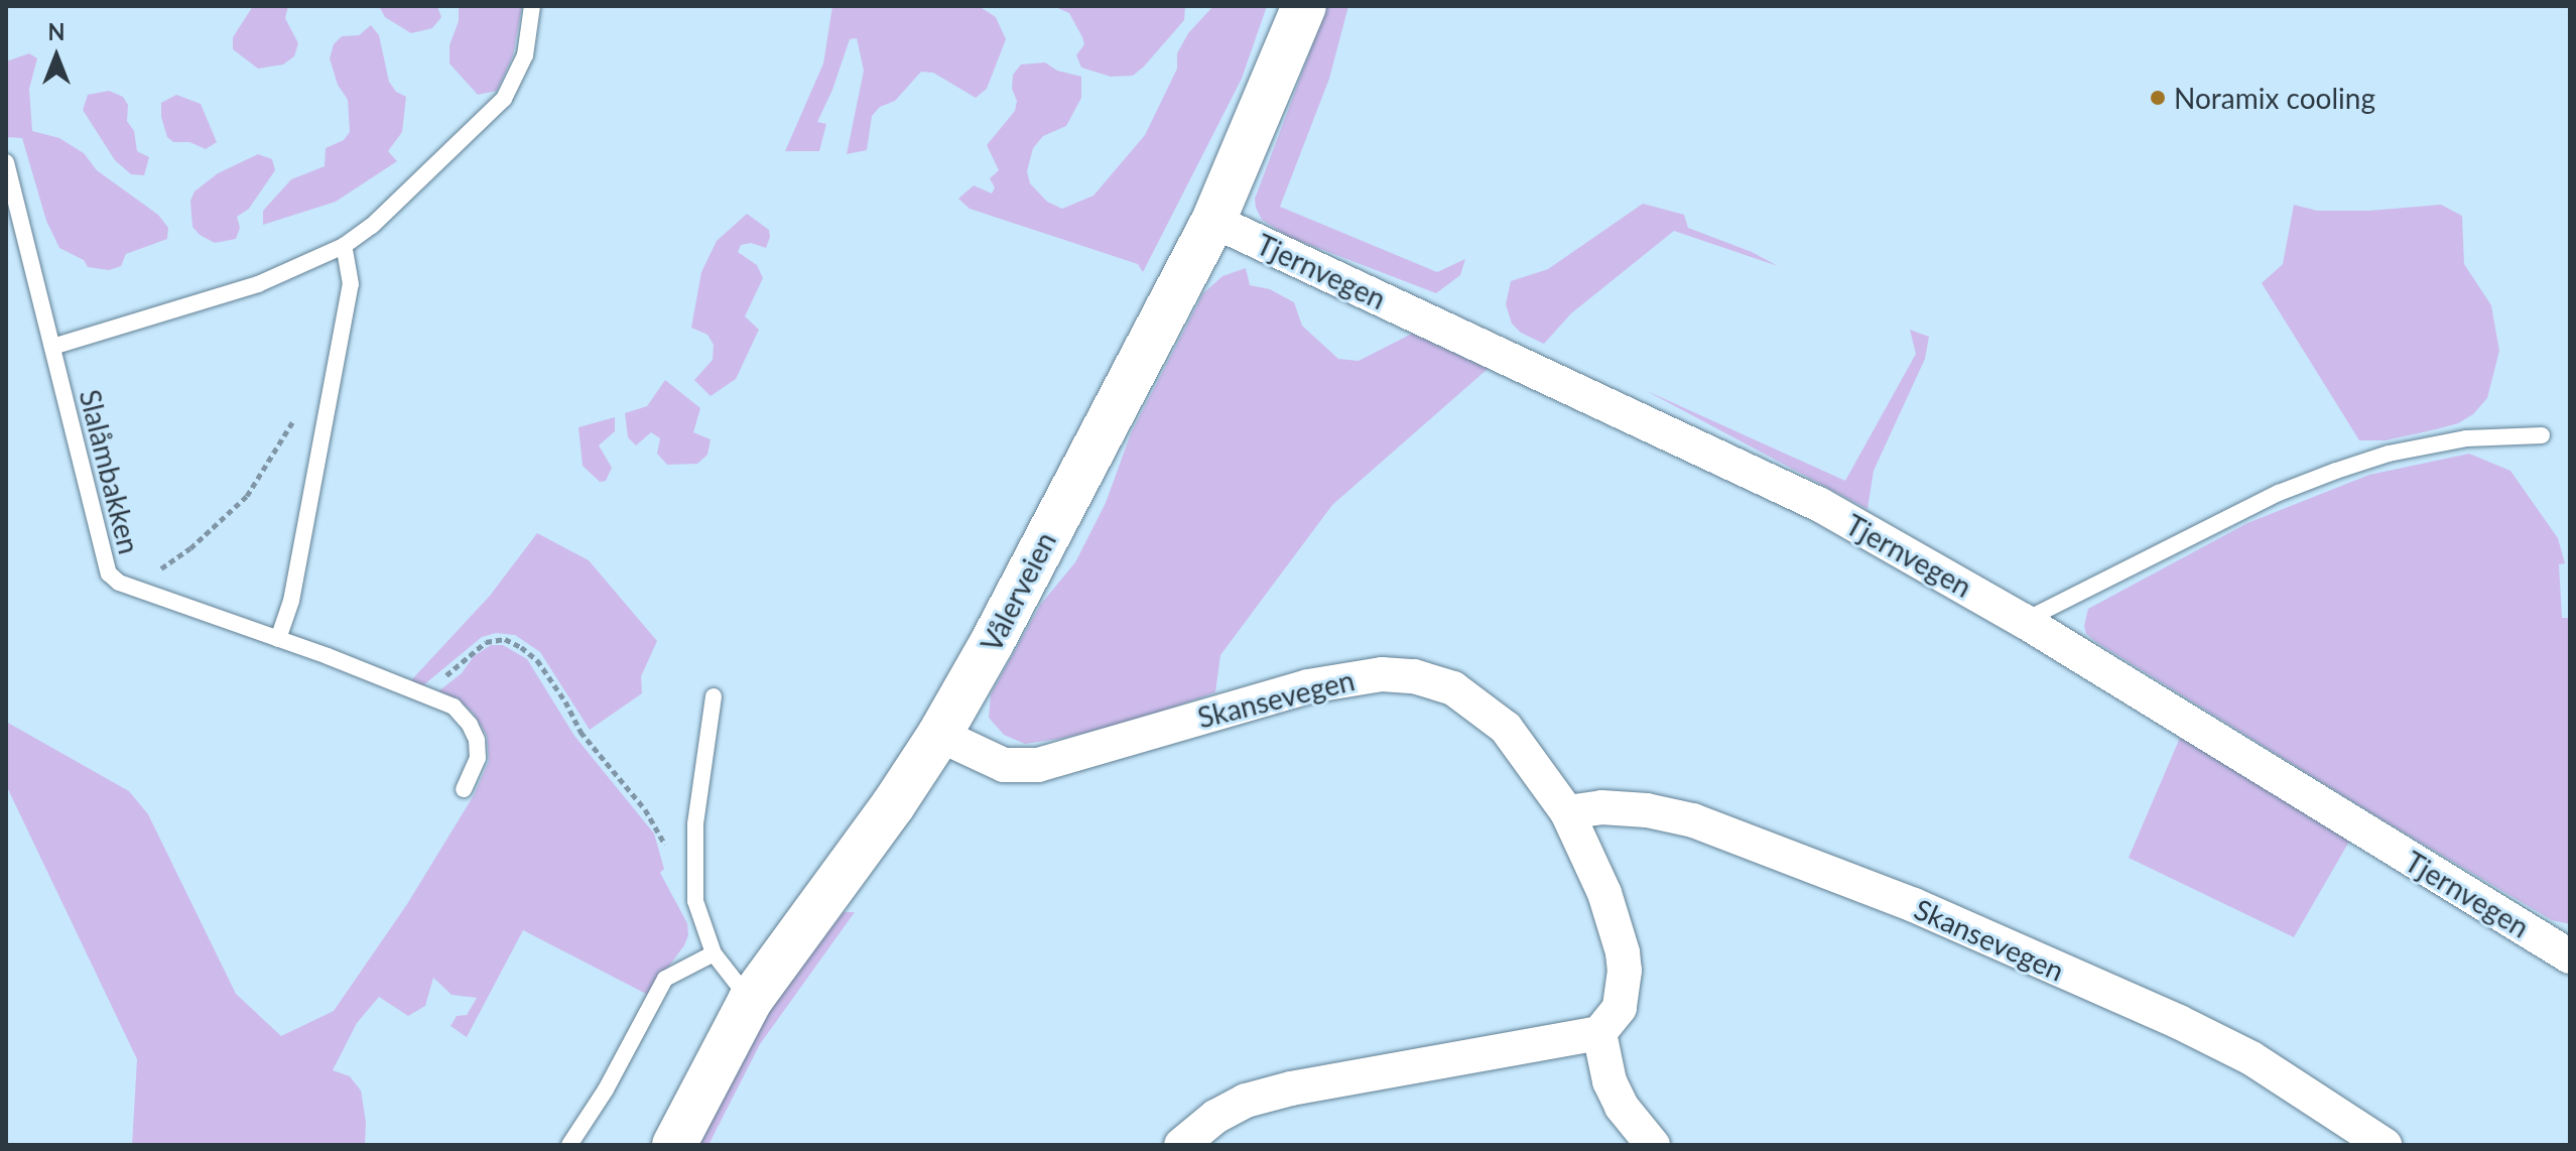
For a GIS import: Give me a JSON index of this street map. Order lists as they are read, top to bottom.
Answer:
{
  "streets": {
    "street": ["Tjernvegen", "Vålerveien", "Skansevegen"],
    "lane": ["Slalåmbakken"]
  },
  "crossings": [
    ["Tjernvegen", "Vålerveien"],
    ["Vålerveien", "Skansevegen"]
  ],
  "places": ["Noramix cooling"],
  "north": "top"
}
